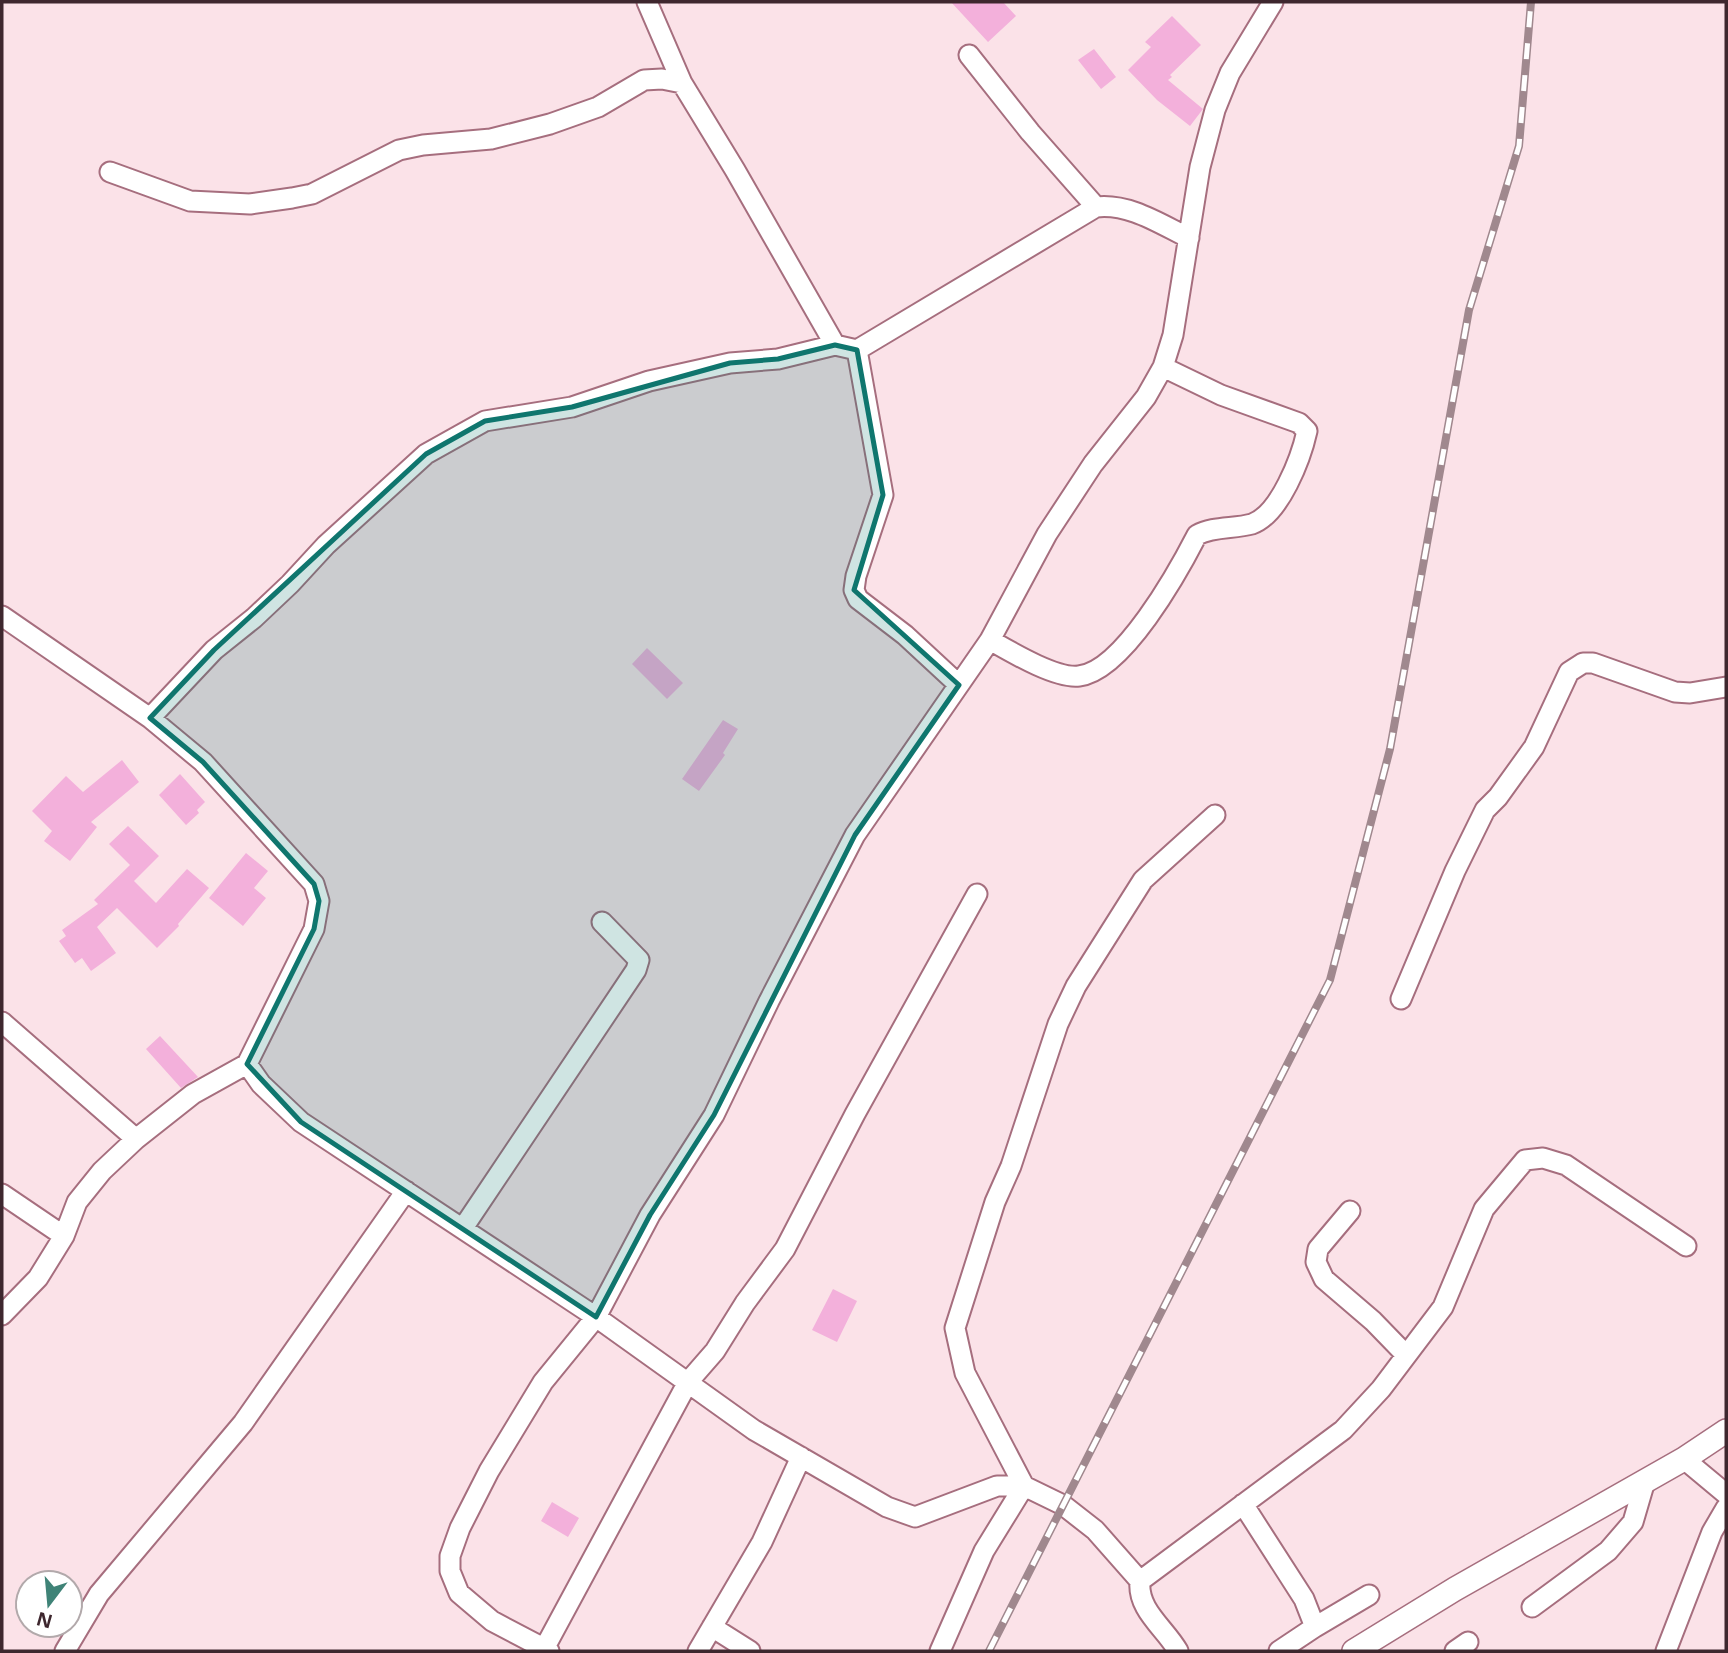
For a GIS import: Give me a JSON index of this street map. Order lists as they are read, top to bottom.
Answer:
{
  "north": "bottom"
}
